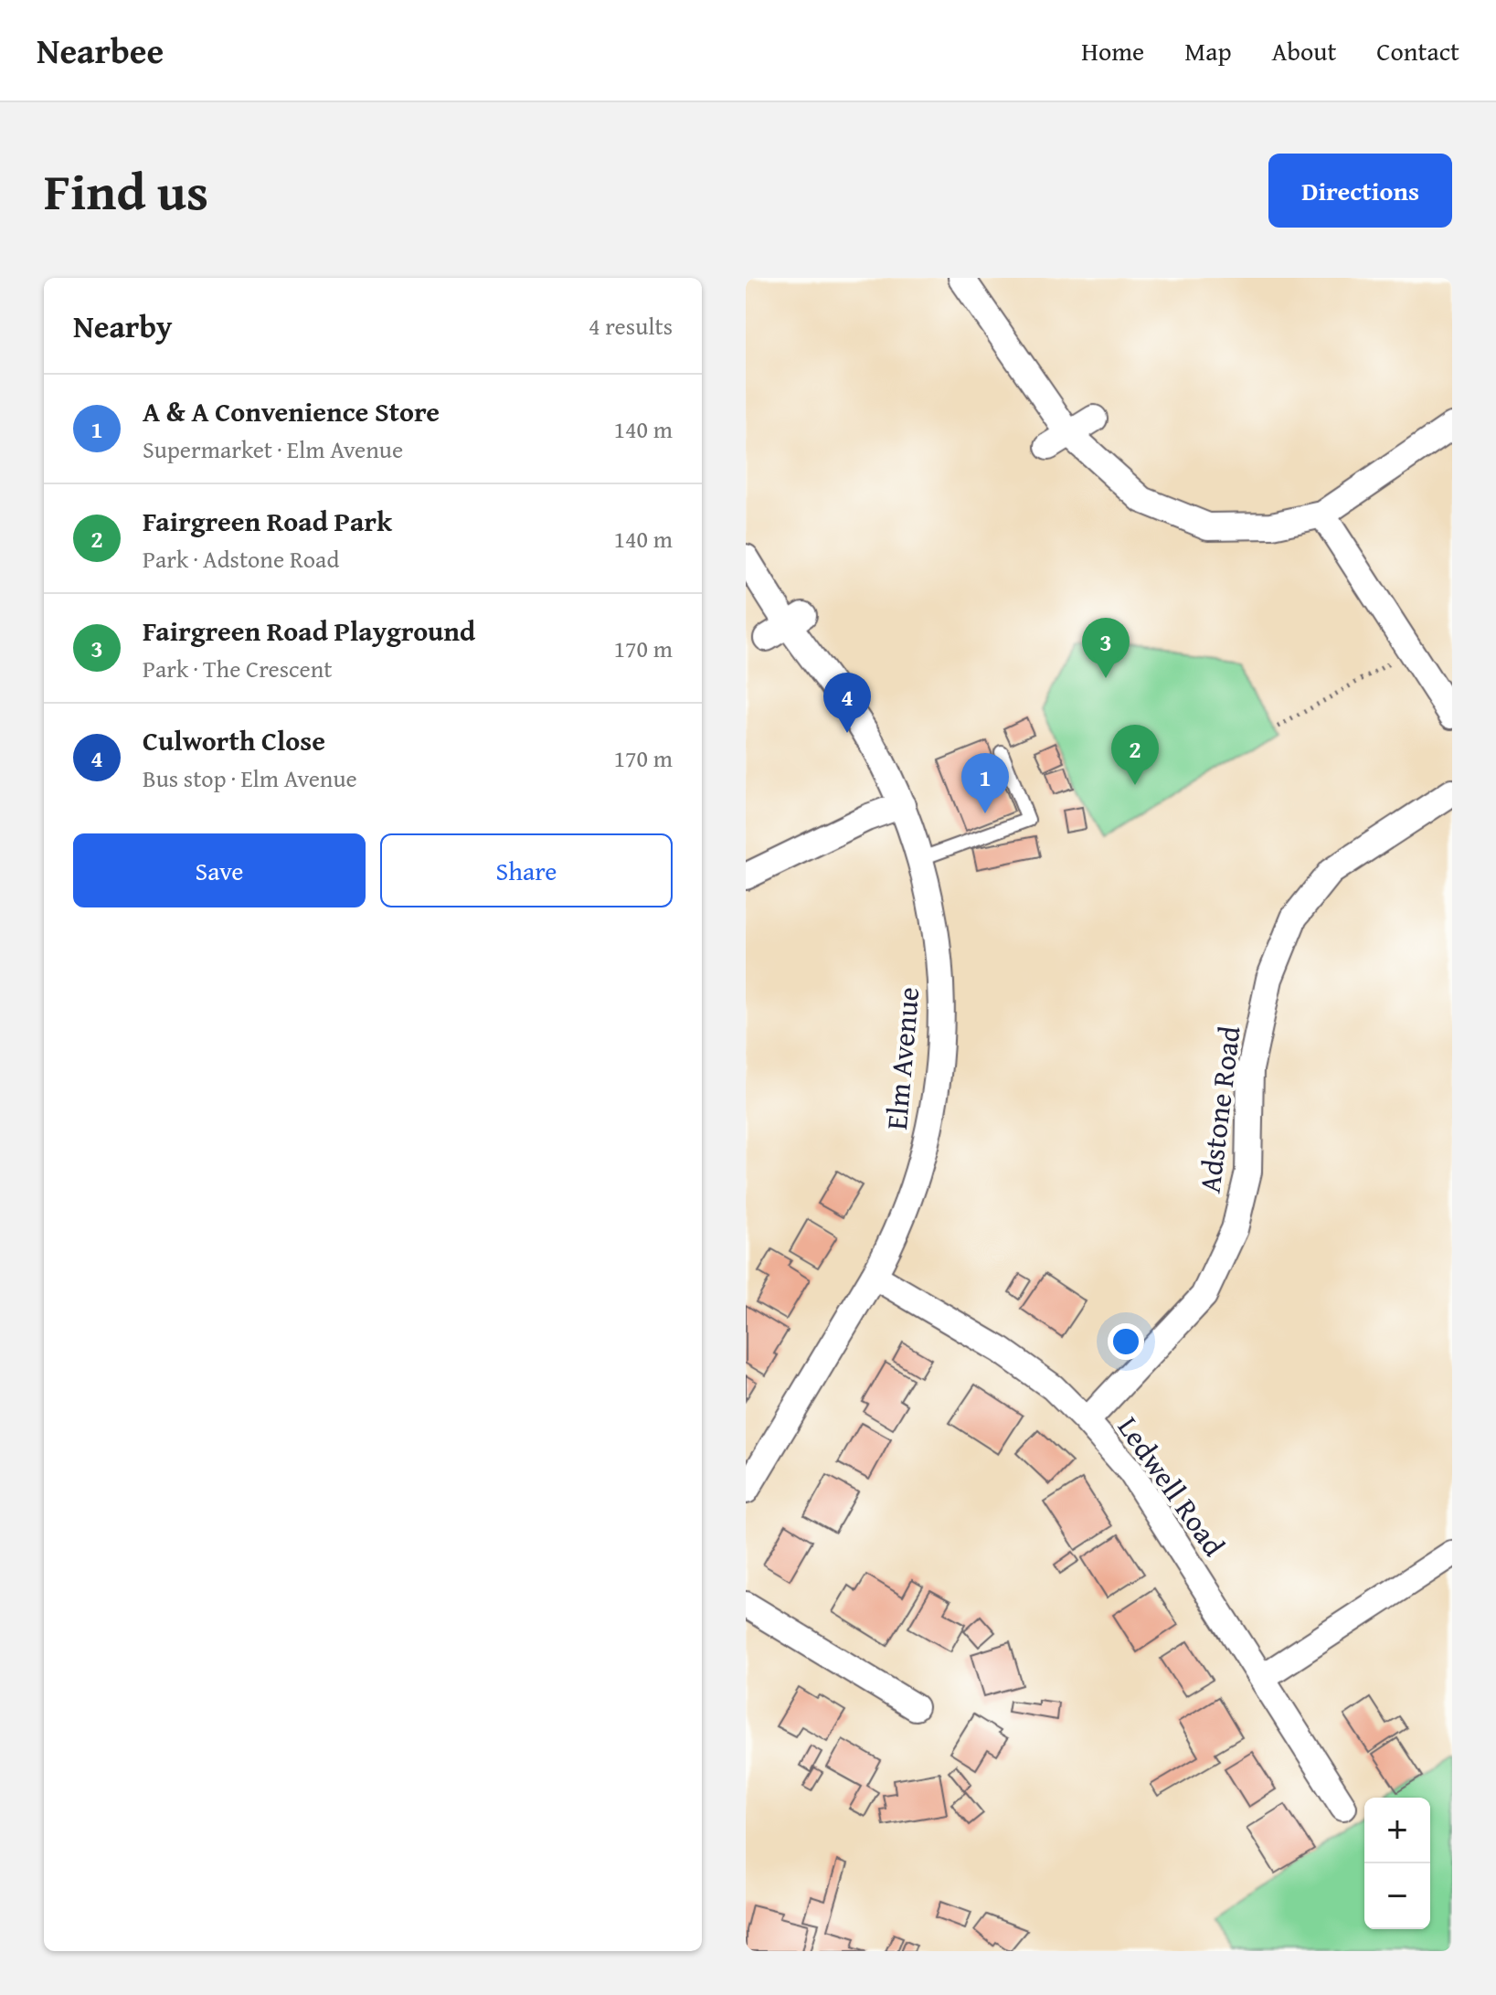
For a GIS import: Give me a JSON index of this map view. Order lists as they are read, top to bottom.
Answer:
{
  "streets": {
    "street": ["Elm Avenue", "Adstone Road", "Ledwell Road"]
  },
  "crossings": [
    ["Elm Avenue", "Ledwell Road"],
    ["Adstone Road", "Ledwell Road"]
  ],
  "page": {
    "header": "Nearbee",
    "nav": [
      "Home",
      "Map",
      "About",
      "Contact"
    ],
    "title": "Find us",
    "buttons": [
      "Directions",
      ["Save", "Share"]
    ],
    "heading": ["Nearby", "4 results"],
    "list": [
      {
        "mark": "1",
        "name": "A & A Convenience Store",
        "note": "Supermarket · Elm Avenue",
        "value": "140 m"
      },
      {
        "mark": "2",
        "name": "Fairgreen Road Park",
        "note": "Park · Adstone Road",
        "value": "140 m"
      },
      {
        "mark": "3",
        "name": "Fairgreen Road Playground",
        "note": "Park · The Crescent",
        "value": "170 m"
      },
      {
        "mark": "4",
        "name": "Culworth Close",
        "note": "Bus stop · Elm Avenue",
        "value": "170 m"
      }
    ],
    "pins": [
      "3",
      "4",
      "2",
      "1"
    ],
    "map_buttons": ["+", "−"]
  }
}
